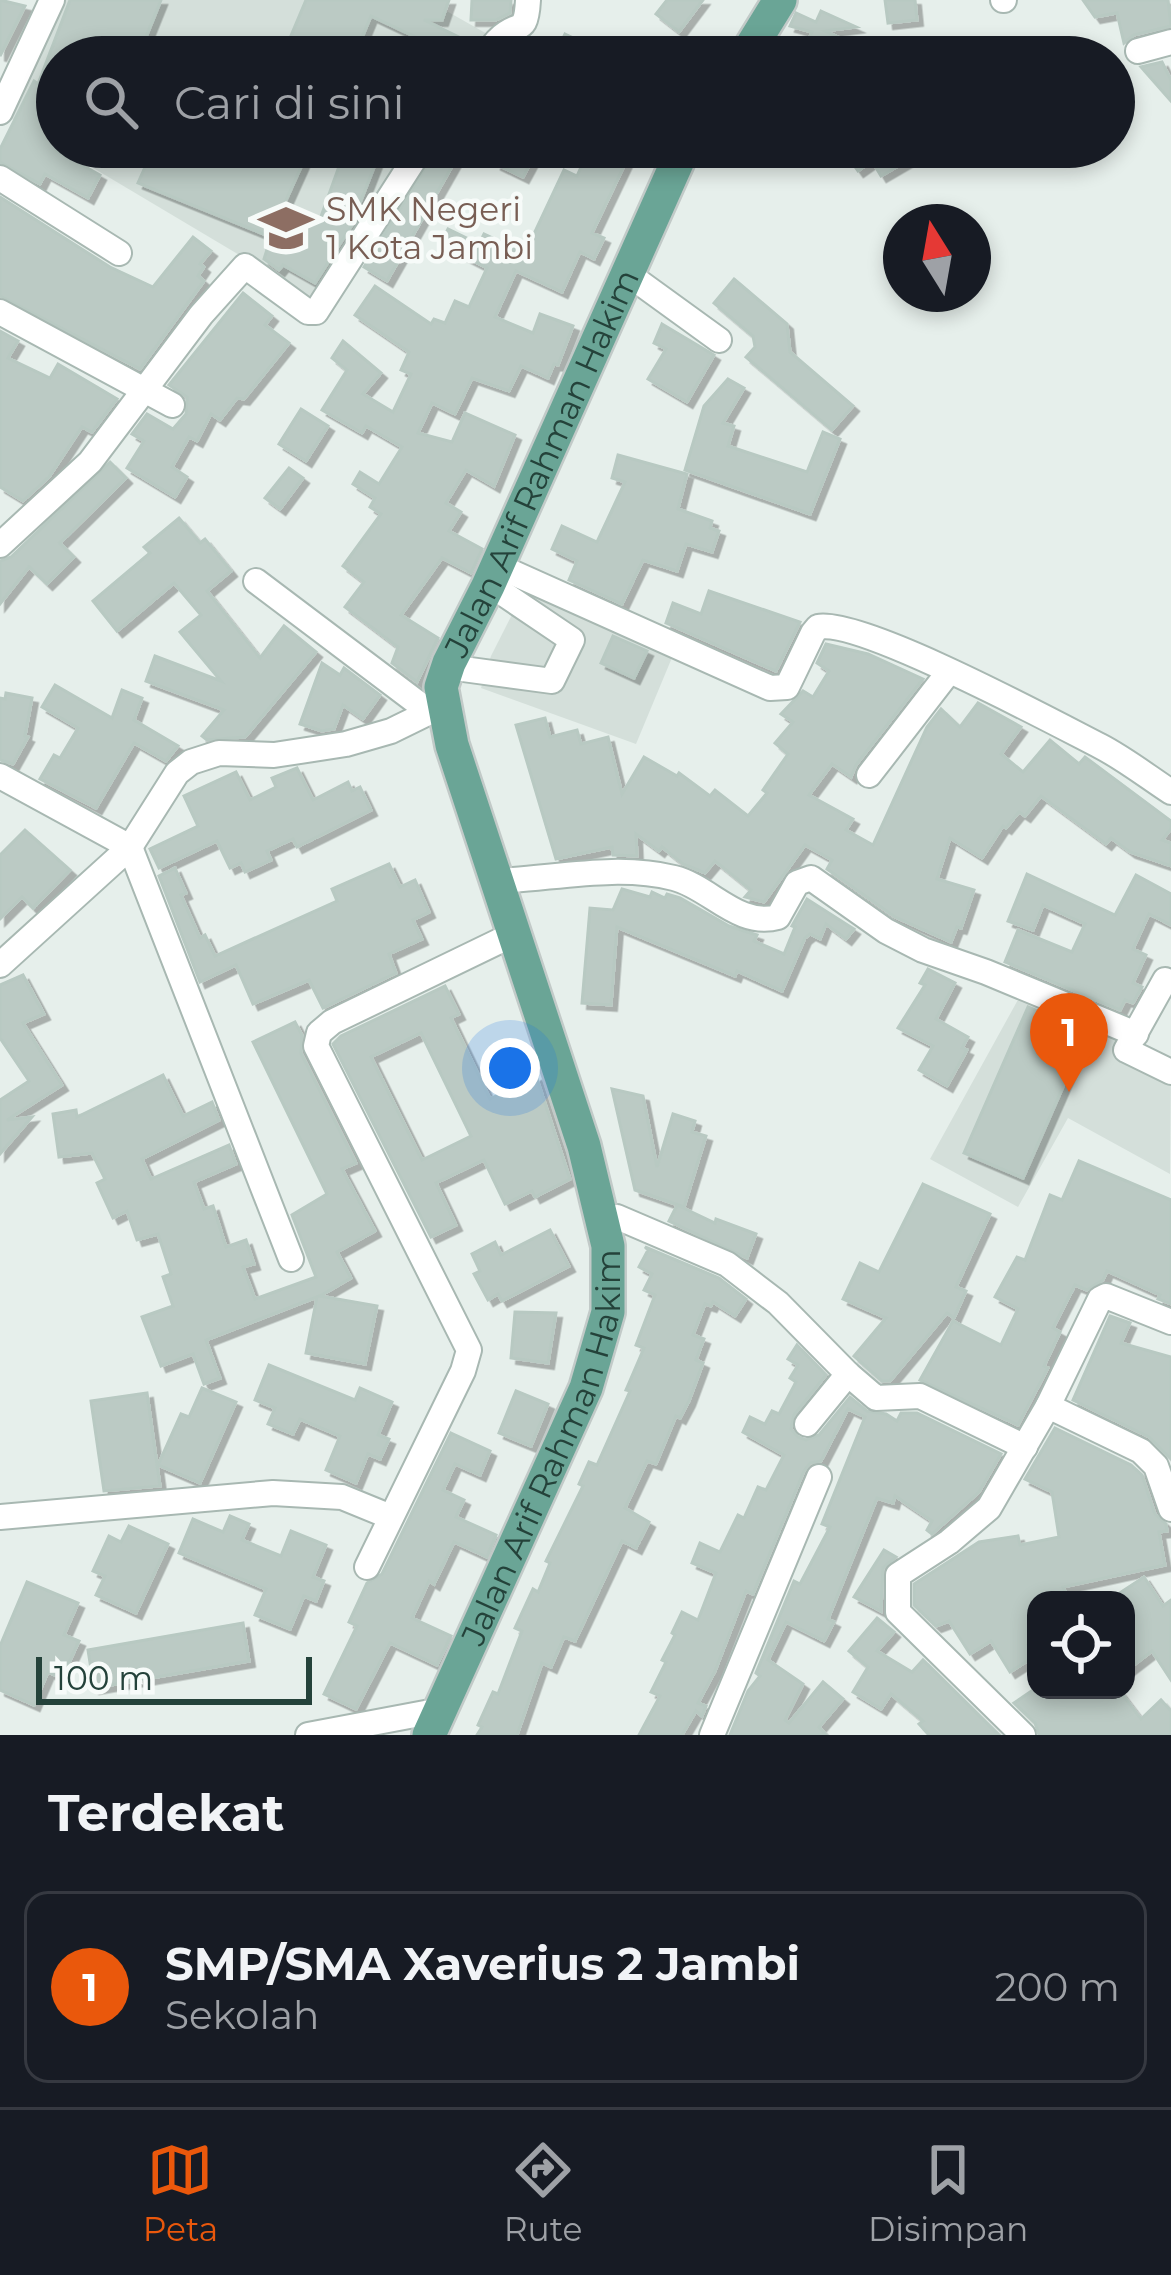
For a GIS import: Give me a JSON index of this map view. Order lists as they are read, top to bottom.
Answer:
{
  "streets": {
    "main road": ["Jalan Arif Rahman Hakim"]
  },
  "places": {
    "school or university": ["SMK Negeri 1 Kota Jambi"]
  },
  "scale_bar": "100 m",
  "north": "top",
  "page": {
    "search": "Cari di sini",
    "pins": "1",
    "scale": "100 m",
    "heading": "Terdekat",
    "list": [
      {
        "mark": "1",
        "name": "SMP/SMA Xaverius 2 Jambi",
        "note": "Sekolah",
        "value": "200 m"
      }
    ],
    "nav": ["Peta", "Rute", "Disimpan"]
  }
}
